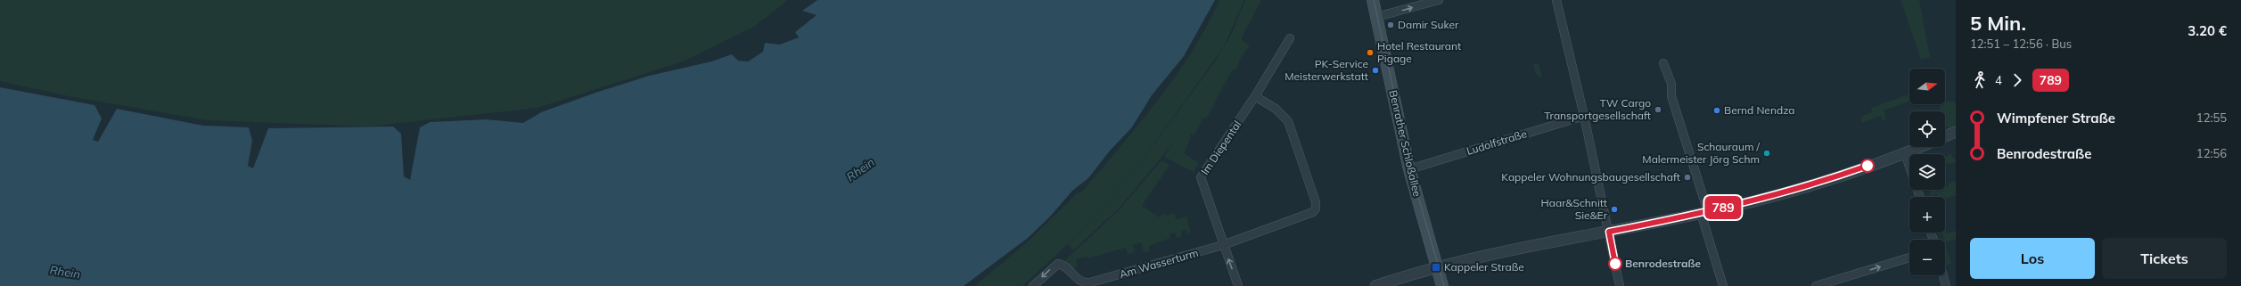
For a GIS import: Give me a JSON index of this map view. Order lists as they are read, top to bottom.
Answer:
{
  "streets": {
    "main road": ["Benrather Schloßallee"],
    "street": ["Ludolfstraße", "Im Diepental", "Am Wasserturm"]
  },
  "crossings": [
    ["Ludolfstraße", "Benrather Schloßallee"],
    ["Im Diepental", "Am Wasserturm"]
  ],
  "one_way": ["Am Wasserturm"],
  "water": ["Rhein"],
  "places": {
    "other": [
      "Damir Suker",
      "Hotel Restaurant Pigage",
      "PK-Service Meisterwerkstatt",
      "TW Cargo Transportgesellschaft",
      "Bernd Nendza",
      "Schauraum / Malermeister Jörg Schm",
      "Kappeler Wohnungsbaugesellschaft",
      "Haar&Schnitt Sie&Er",
      "Benrodestraße"
    ],
    "transit": ["Kappeler Straße"]
  },
  "lines": ["bus line 789"],
  "north": "right",
  "page": {
    "on_map": "789",
    "heading": ["5 Min.", "12:51 – 12:56 · Bus", "3.20 €"],
    "legs": ["4", "789"],
    "map_buttons": ["+", "−"],
    "list": [
      {
        "name": "Wimpfener Straße",
        "value": "12:55"
      },
      {
        "name": "Benrodestraße",
        "value": "12:56"
      }
    ],
    "buttons": ["Los", "Tickets"]
  }
}
